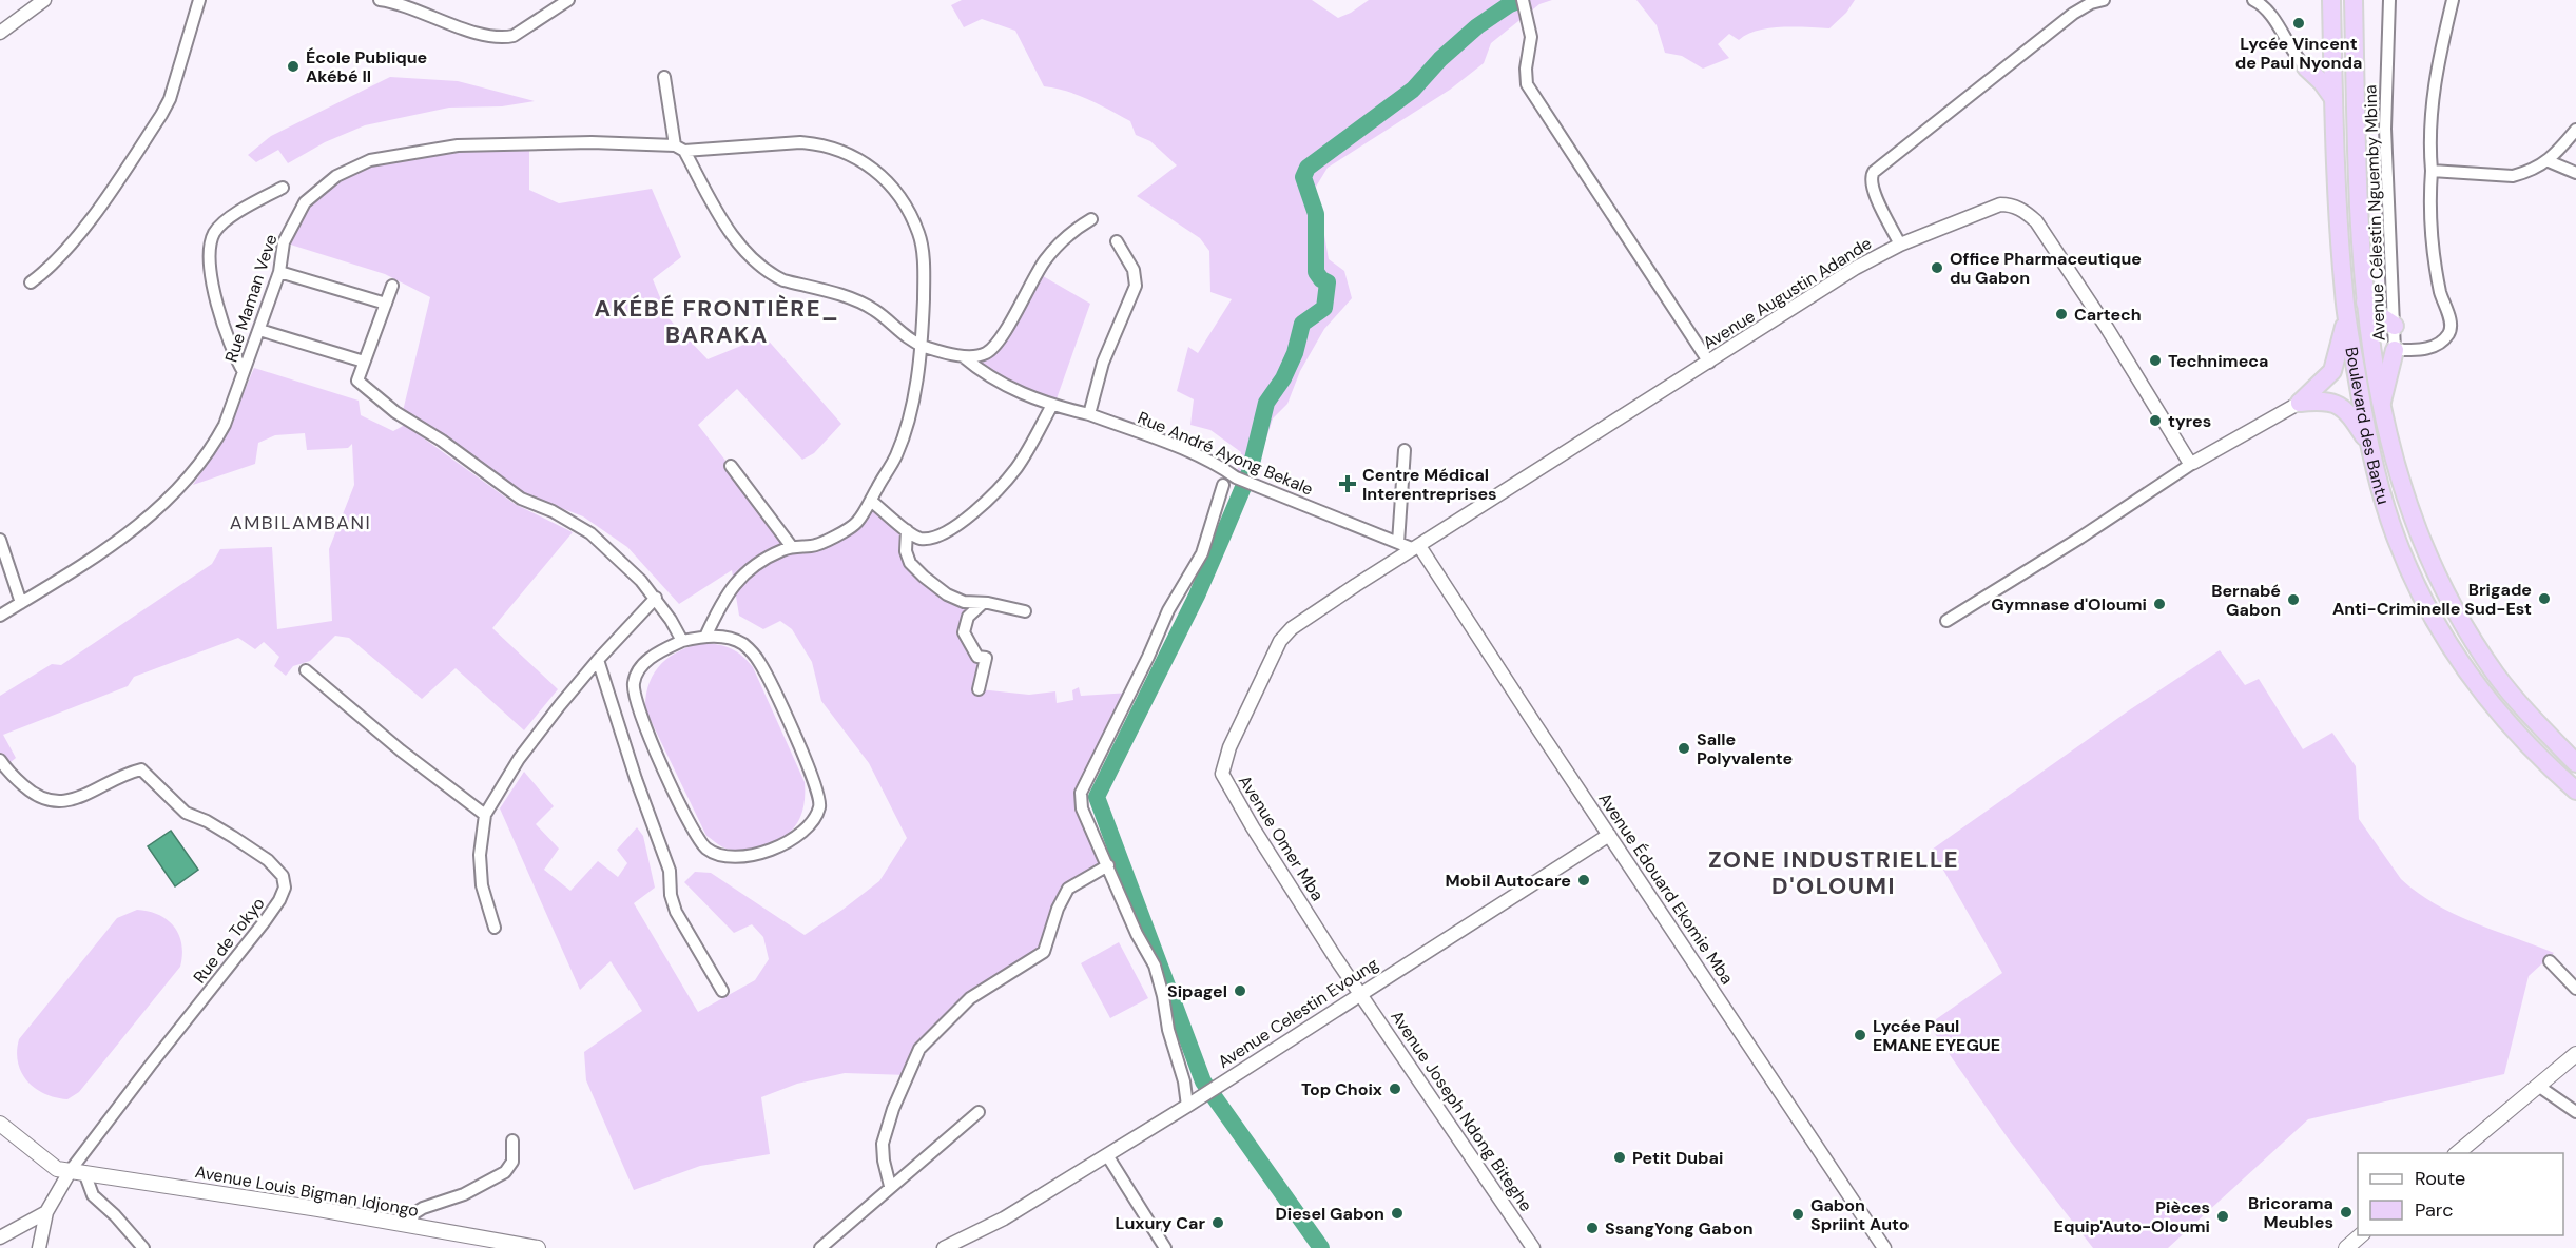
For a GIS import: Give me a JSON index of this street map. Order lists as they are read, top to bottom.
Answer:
{
  "streets": {
    "highway": ["Boulevard des Bantu"],
    "main road": ["Avenue Louis Bigman Idjongo"],
    "street": [
      "Avenue Célestin Nguemby Mbina",
      "Avenue Augustin Adande",
      "Rue Maman Veve",
      "Rue André Ayong Bekale",
      "Avenue Omer Mba",
      "Avenue Édouard Ekomie Mba",
      "Rue de Tokyo",
      "Avenue Celestin Evoung",
      "Avenue Joseph Ndong Biteghe"
    ]
  },
  "crossings": [
    ["Avenue Augustin Adande", "Rue André Ayong Bekale"],
    ["Avenue Augustin Adande", "Avenue Omer Mba"],
    ["Avenue Augustin Adande", "Avenue Édouard Ekomie Mba"],
    ["Rue André Ayong Bekale", "Avenue Omer Mba"],
    ["Rue André Ayong Bekale", "Avenue Édouard Ekomie Mba"],
    ["Avenue Omer Mba", "Avenue Édouard Ekomie Mba"],
    ["Avenue Omer Mba", "Avenue Celestin Evoung"],
    ["Avenue Omer Mba", "Avenue Joseph Ndong Biteghe"],
    ["Avenue Édouard Ekomie Mba", "Avenue Celestin Evoung"],
    ["Rue de Tokyo", "Avenue Louis Bigman Idjongo"],
    ["Avenue Celestin Evoung", "Avenue Joseph Ndong Biteghe"]
  ],
  "districts": ["AKÉBÉ FRONTIÈRE_ BARAKA", "AMBILAMBANI", "ZONE INDUSTRIELLE D'OLOUMI"],
  "places": {
    "other": [
      "Lycée Vincent de Paul Nyonda",
      "École Publique Akébé II",
      "Office Pharmaceutique du Gabon",
      "Cartech",
      "Technimeca",
      "tyres",
      "Brigade Anti-Criminelle Sud-Est",
      "Bernabé Gabon",
      "Gymnase d'Oloumi",
      "Salle Polyvalente",
      "Mobil Autocare",
      "Sipagel",
      "Lycée Paul EMANE EYEGUE",
      "Top Choix",
      "Petit Dubai",
      "Bricorama Meubles",
      "Diesel Gabon",
      "Gabon Spriint Auto",
      "Pièces Equip'Auto-Oloumi",
      "Luxury Car",
      "SsangYong Gabon"
    ],
    "health": ["Centre Médical Interentreprises"]
  },
  "legend": ["Route", "Parc"]
}
